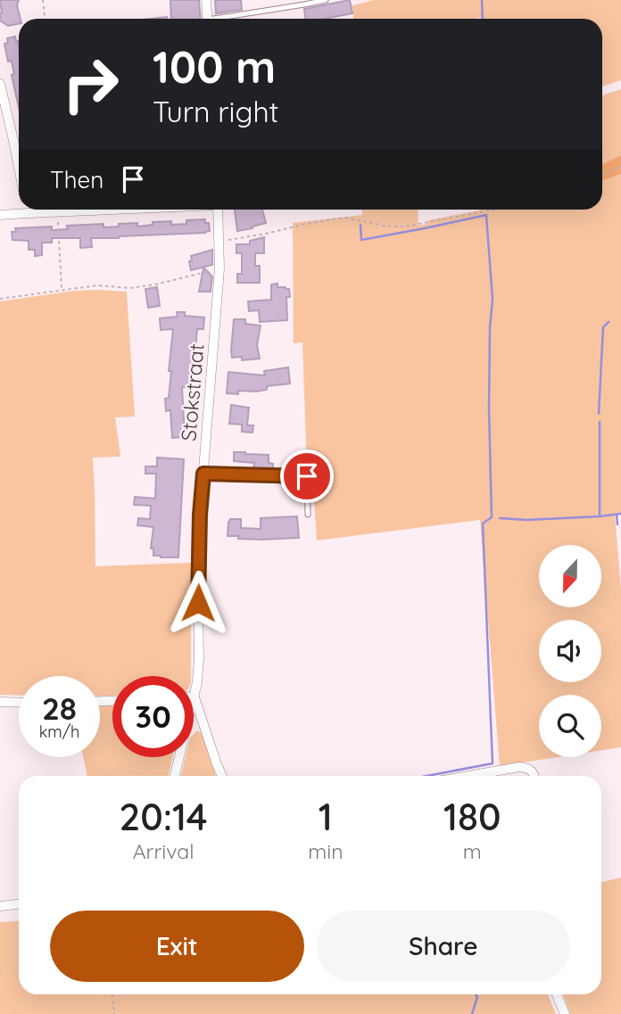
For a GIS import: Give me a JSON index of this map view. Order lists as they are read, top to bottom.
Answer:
{
  "streets": {
    "street": ["Stokstraat"]
  },
  "north": "bottom",
  "page": {
    "turn": ["100 m", "Turn right"],
    "then": "Then",
    "speed": "28 km/h",
    "limit": "30",
    "eta": [
      "20:14",
      "Arrival",
      "1",
      "min",
      "180",
      "m"
    ],
    "buttons": ["Exit", "Share"]
  }
}
